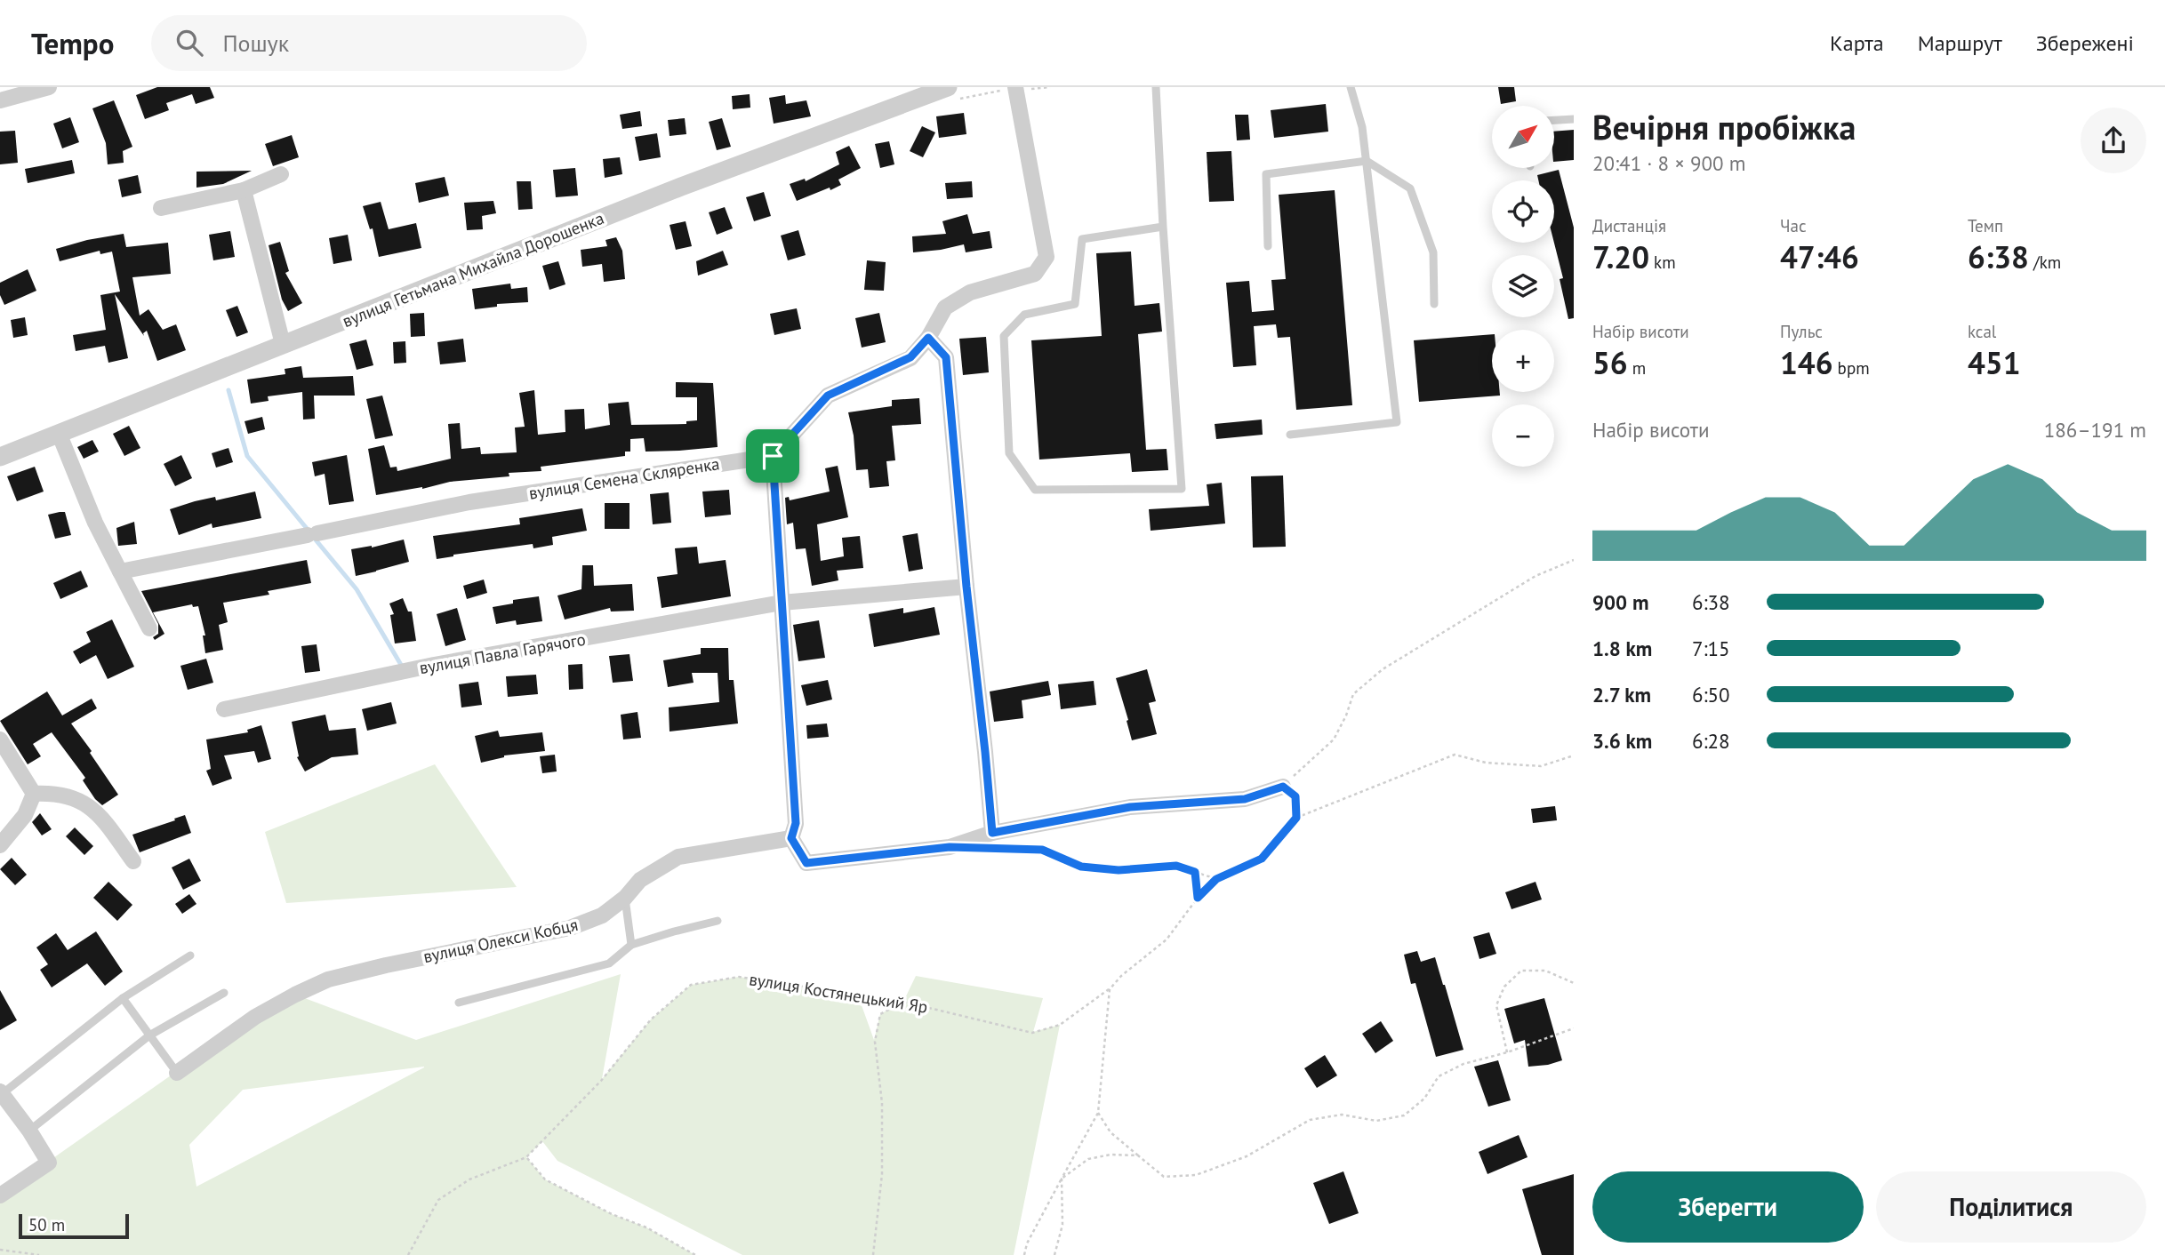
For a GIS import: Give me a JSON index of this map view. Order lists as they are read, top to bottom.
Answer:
{
  "streets": {
    "street": [
      "вулиця Гетьмана Михайла Дорошенка",
      "вулиця Семена Скляренка",
      "вулиця Павла Гарячого",
      "вулиця Олекси Кобця"
    ],
    "path": ["вулиця Костянецький Яр"]
  },
  "scale_bar": "50 m",
  "north": "top right",
  "page": {
    "header": "Tempo",
    "search": "Пошук",
    "nav": ["Карта", "Маршрут", "Збережені"],
    "heading": ["Вечірня пробіжка", "20:41 · 8 × 900 m"],
    "map_buttons": ["+", "−"],
    "stats": [
      ["Дистанція", "7.20 km"],
      ["Час", "47:46"],
      ["Темп", "6:38 /km"],
      ["Набір висоти", "56 m"],
      ["Пульс", "146 bpm"],
      ["kcal", "451"]
    ],
    "chart": ["Набір висоти", "186–191 m"],
    "list": [
      {
        "name": "900 m",
        "note": "6:38"
      },
      {
        "name": "1.8 km",
        "note": "7:15"
      },
      {
        "name": "2.7 km",
        "note": "6:50"
      },
      {
        "name": "3.6 km",
        "note": "6:28"
      }
    ],
    "buttons": ["Зберегти", "Поділитися"],
    "scale": "50 m"
  }
}
